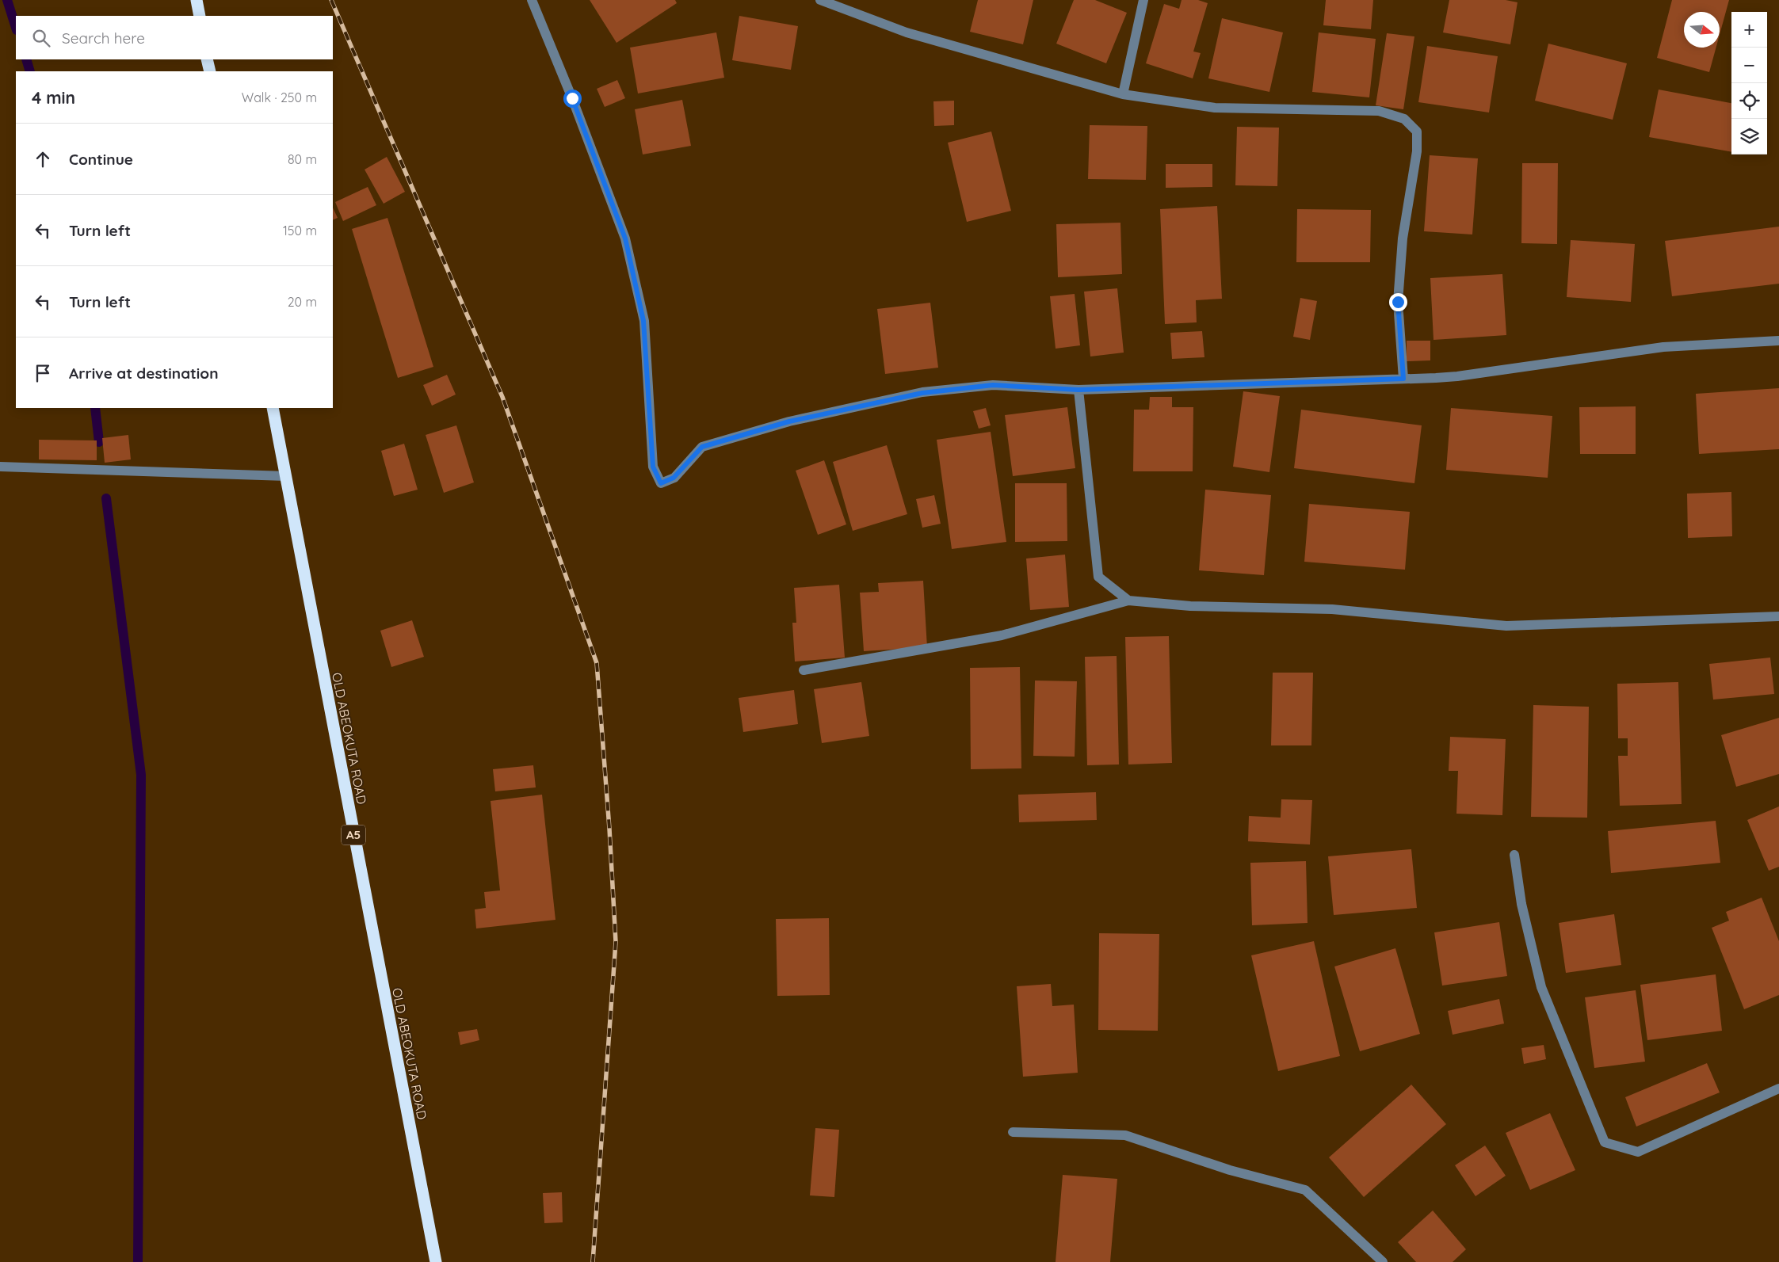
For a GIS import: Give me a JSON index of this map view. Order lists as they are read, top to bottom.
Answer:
{
  "streets": {
    "highway": ["OLD ABEOKUTA ROAD", "A5"]
  },
  "north": "right",
  "page": {
    "map_buttons": ["+", "−"],
    "search": "Search here",
    "heading": ["4 min", "Walk · 250 m"],
    "list": [
      ["Continue", "80 m"],
      ["Turn left", "150 m"],
      ["Turn left", "20 m"],
      "Arrive at destination"
    ]
  }
}
